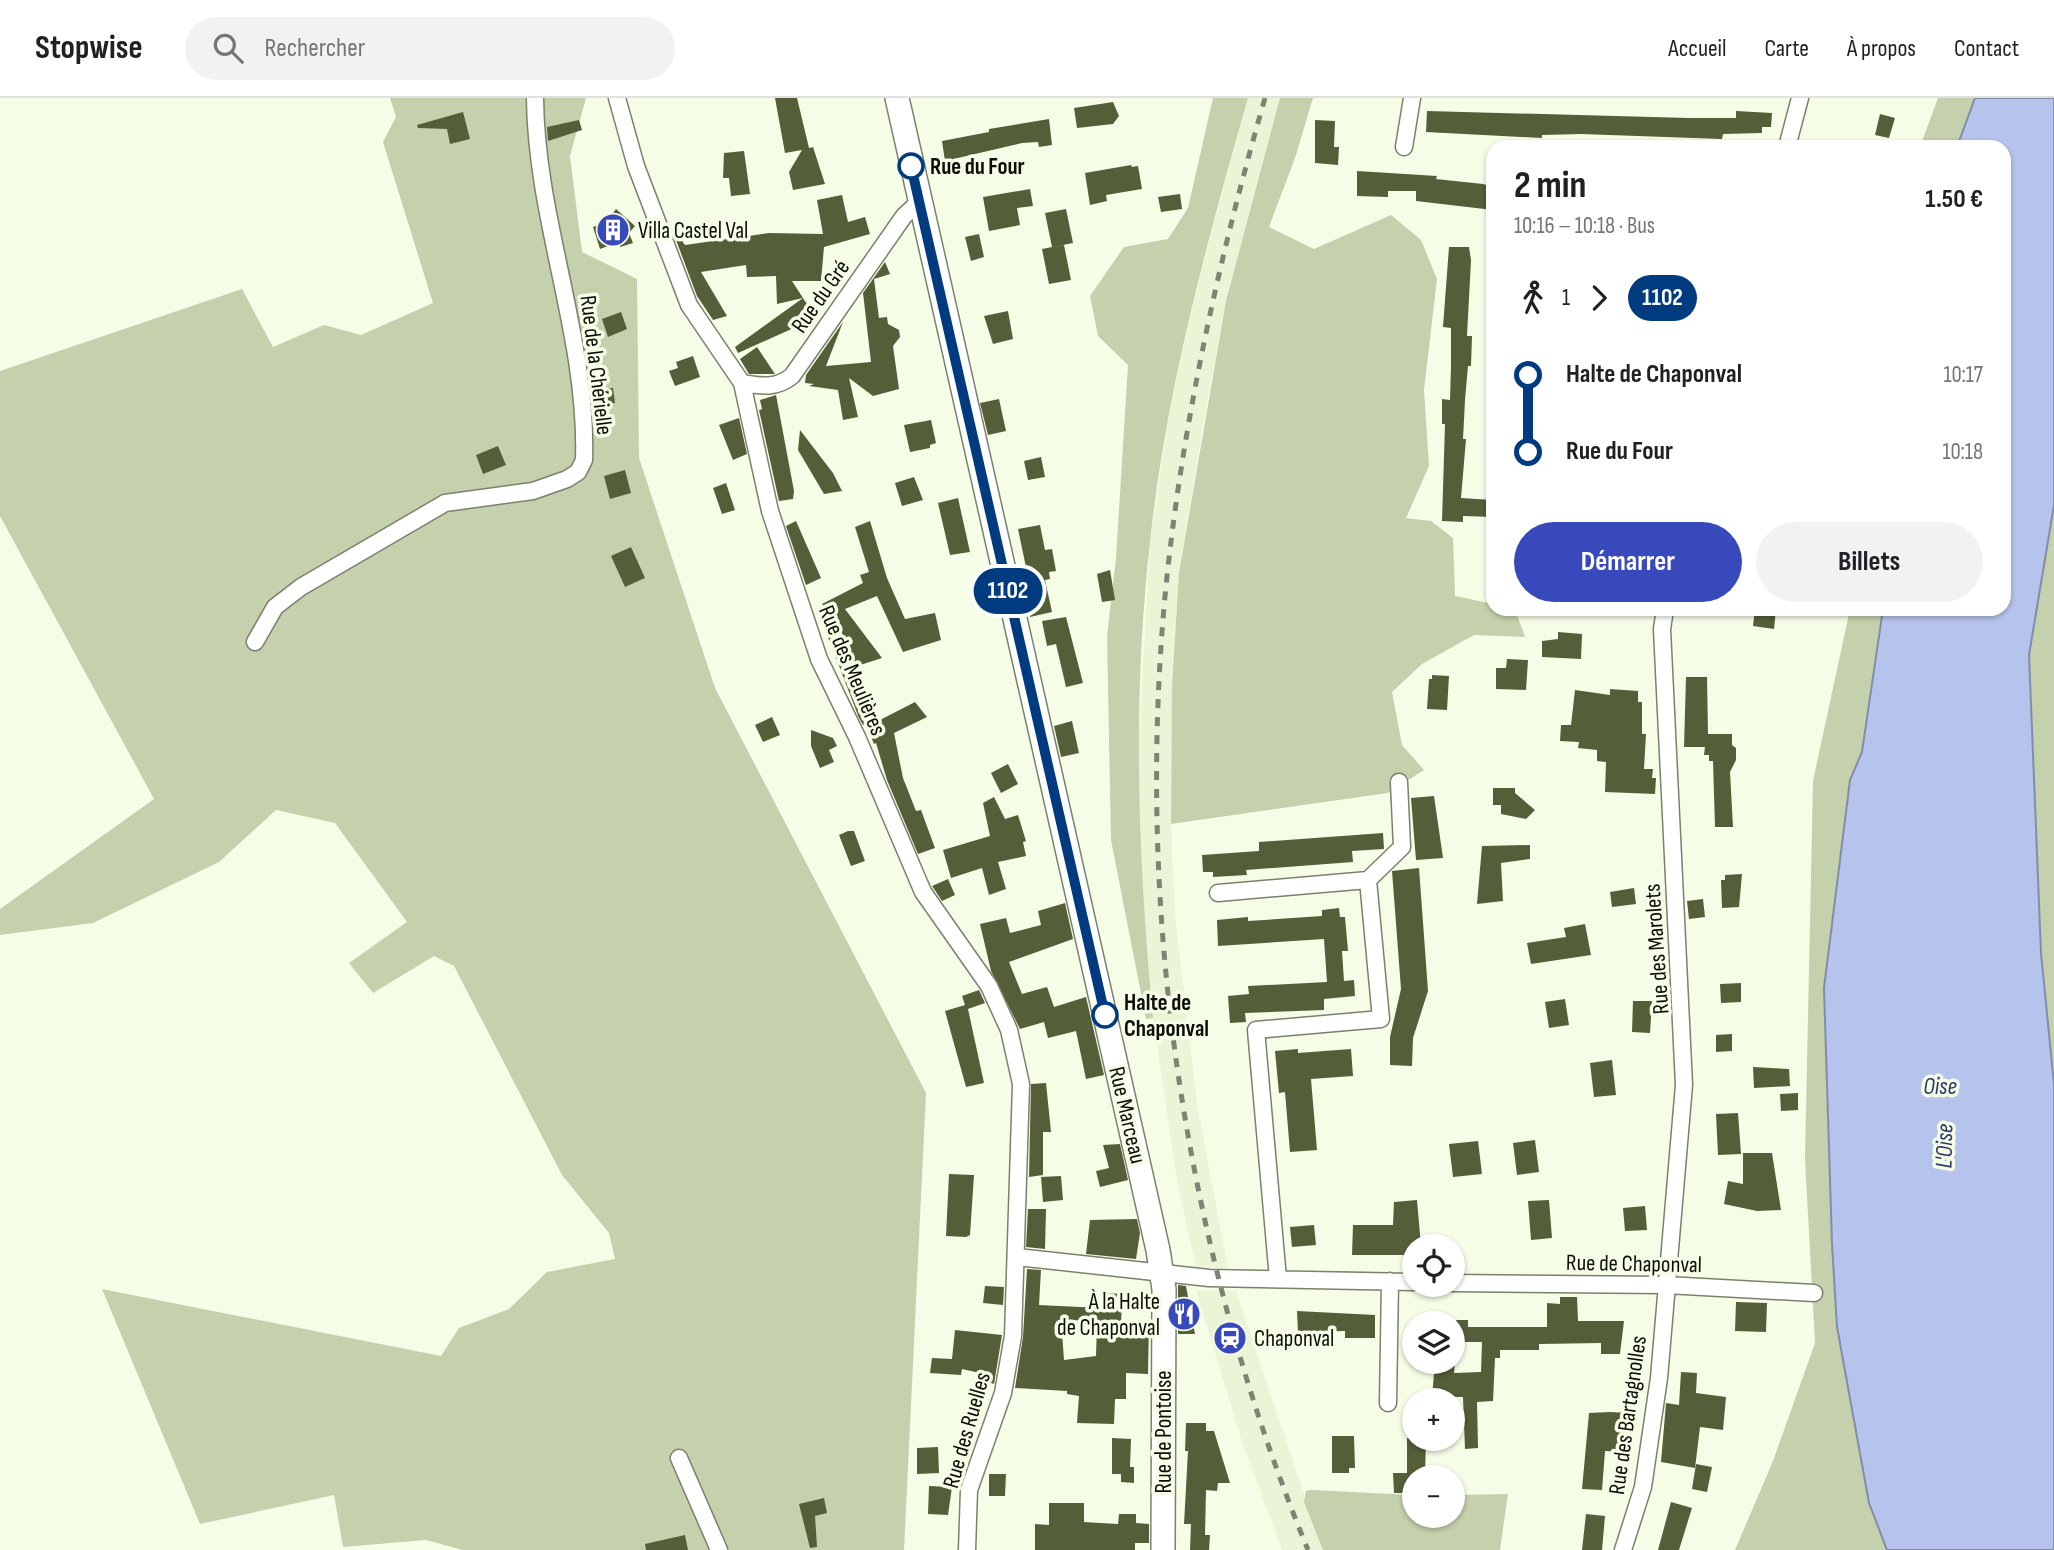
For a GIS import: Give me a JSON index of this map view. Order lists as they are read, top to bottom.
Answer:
{
  "streets": {
    "main road": ["Rue Marceau", "Rue de Pontoise"],
    "street": [
      "Rue du Gré",
      "Rue de la Chérielle",
      "Rue des Meulières",
      "Rue des Marolets",
      "Rue de Chaponval",
      "Rue des Bartagnolles",
      "Rue des Ruelles"
    ]
  },
  "crossings": [
    ["Rue du Gré", "Rue des Meulières"],
    ["Rue du Gré", "Rue Marceau"],
    ["Rue des Meulières", "Rue des Ruelles"],
    ["Rue des Marolets", "Rue de Chaponval"],
    ["Rue des Marolets", "Rue des Bartagnolles"],
    ["Rue Marceau", "Rue de Pontoise"],
    ["Rue de Chaponval", "Rue des Bartagnolles"]
  ],
  "water": ["Oise", "L'Oise"],
  "places": {
    "other": ["Rue du Four", "Halte de Chaponval"],
    "building": ["Villa Castel Val"],
    "restaurant": ["À la Halte de Chaponval"],
    "station": ["Chaponval"]
  },
  "lines": ["bus line 1102"],
  "page": {
    "header": "Stopwise",
    "search": "Rechercher",
    "nav": [
      "Accueil",
      "Carte",
      "À propos",
      "Contact"
    ],
    "on_map": "1102",
    "heading": ["2 min", "10:16 – 10:18 · Bus", "1.50 €"],
    "legs": ["1", "1102"],
    "list": [
      {
        "name": "Halte de Chaponval",
        "value": "10:17"
      },
      {
        "name": "Rue du Four",
        "value": "10:18"
      }
    ],
    "buttons": ["Démarrer", "Billets"],
    "map_buttons": ["+", "−"]
  }
}
